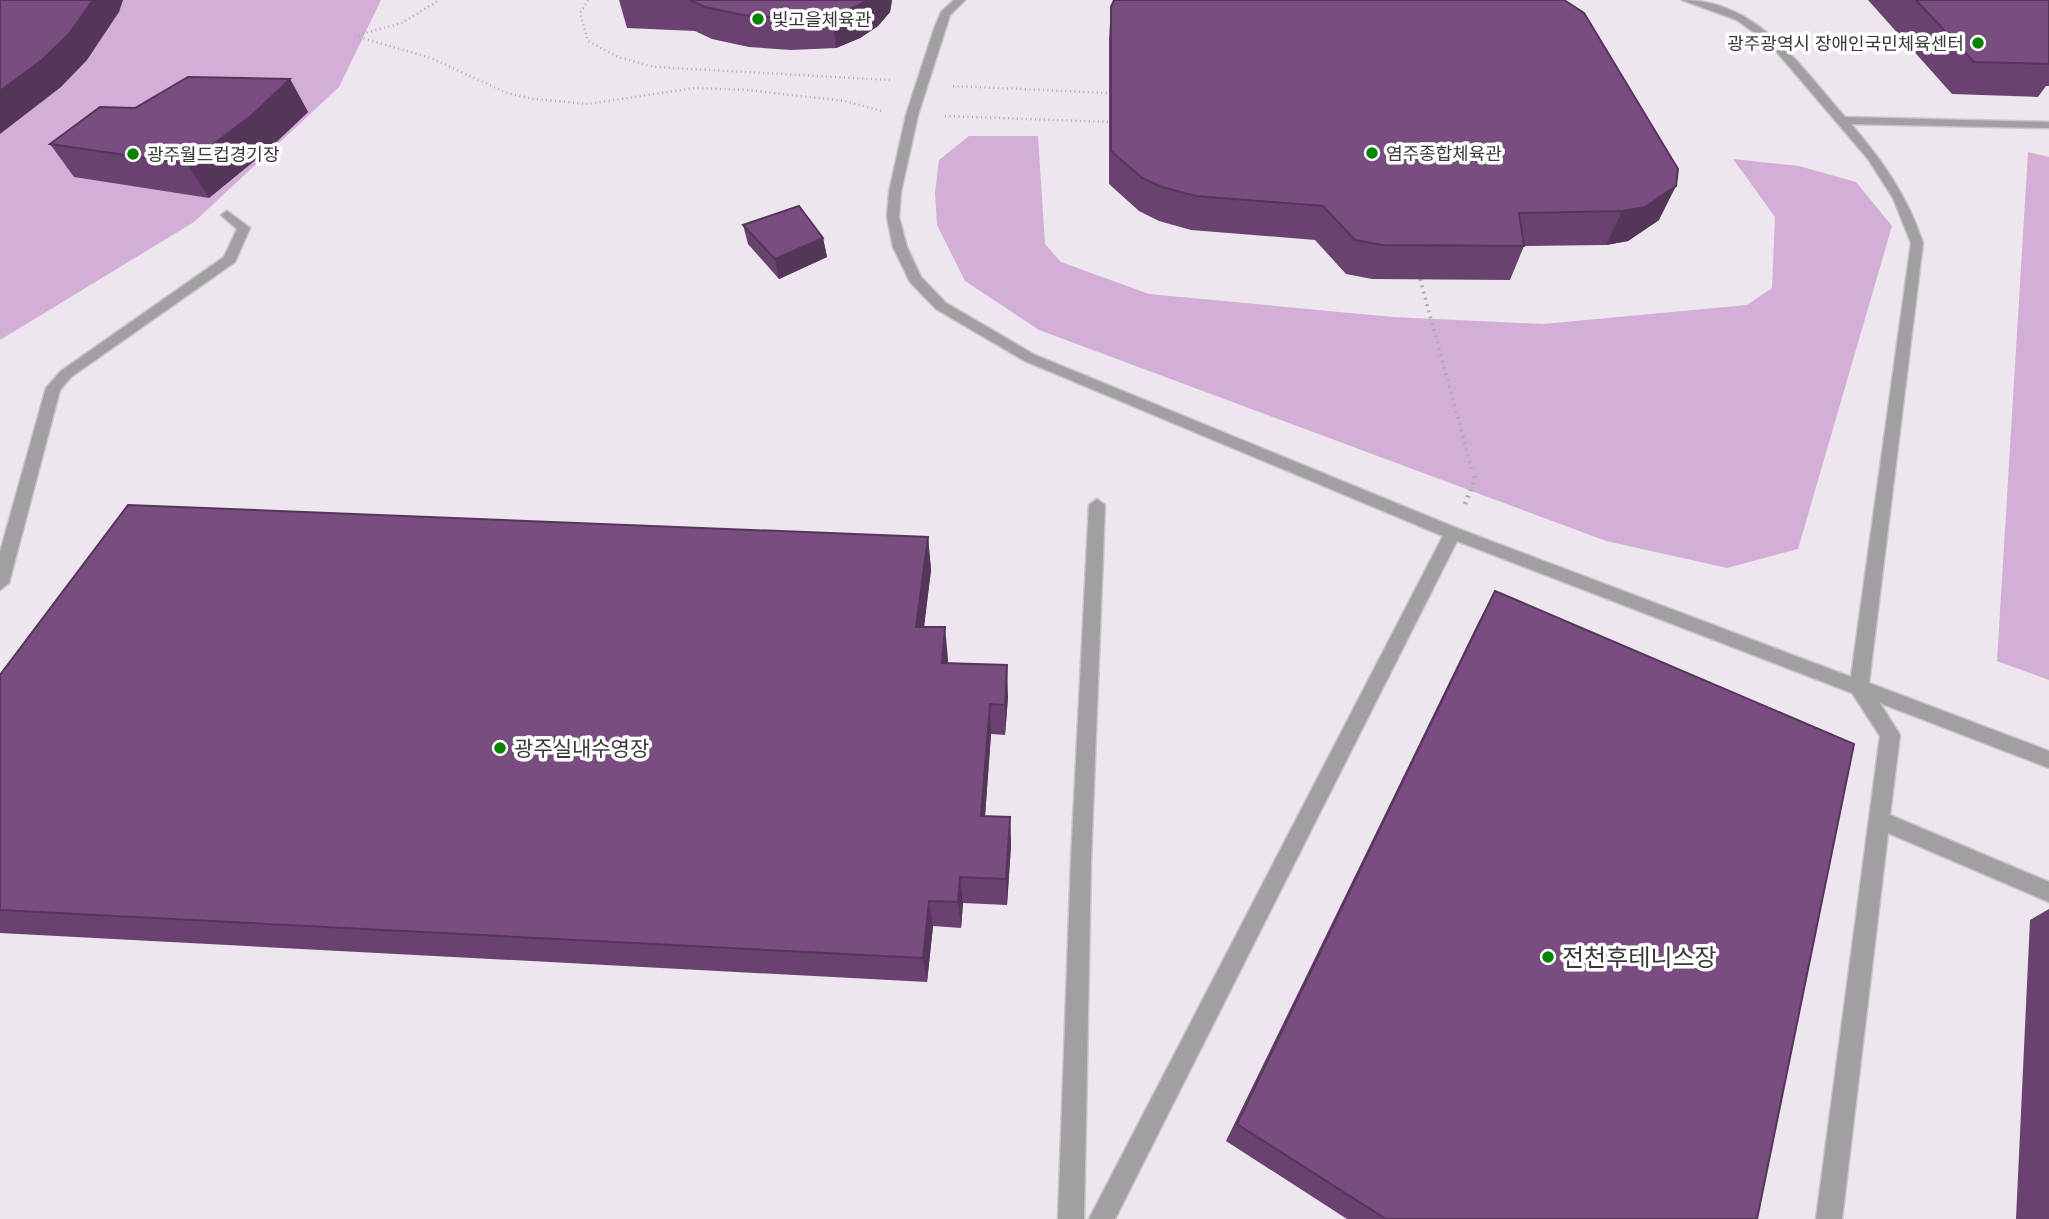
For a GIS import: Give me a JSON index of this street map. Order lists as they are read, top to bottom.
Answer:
{
  "places": [
    "빛고을체육관",
    "광주광역시 장애인국민체육센터",
    "염주종합체육관",
    "광주월드컵경기장",
    "광주실내수영장",
    "전천후테니스장"
  ]
}
